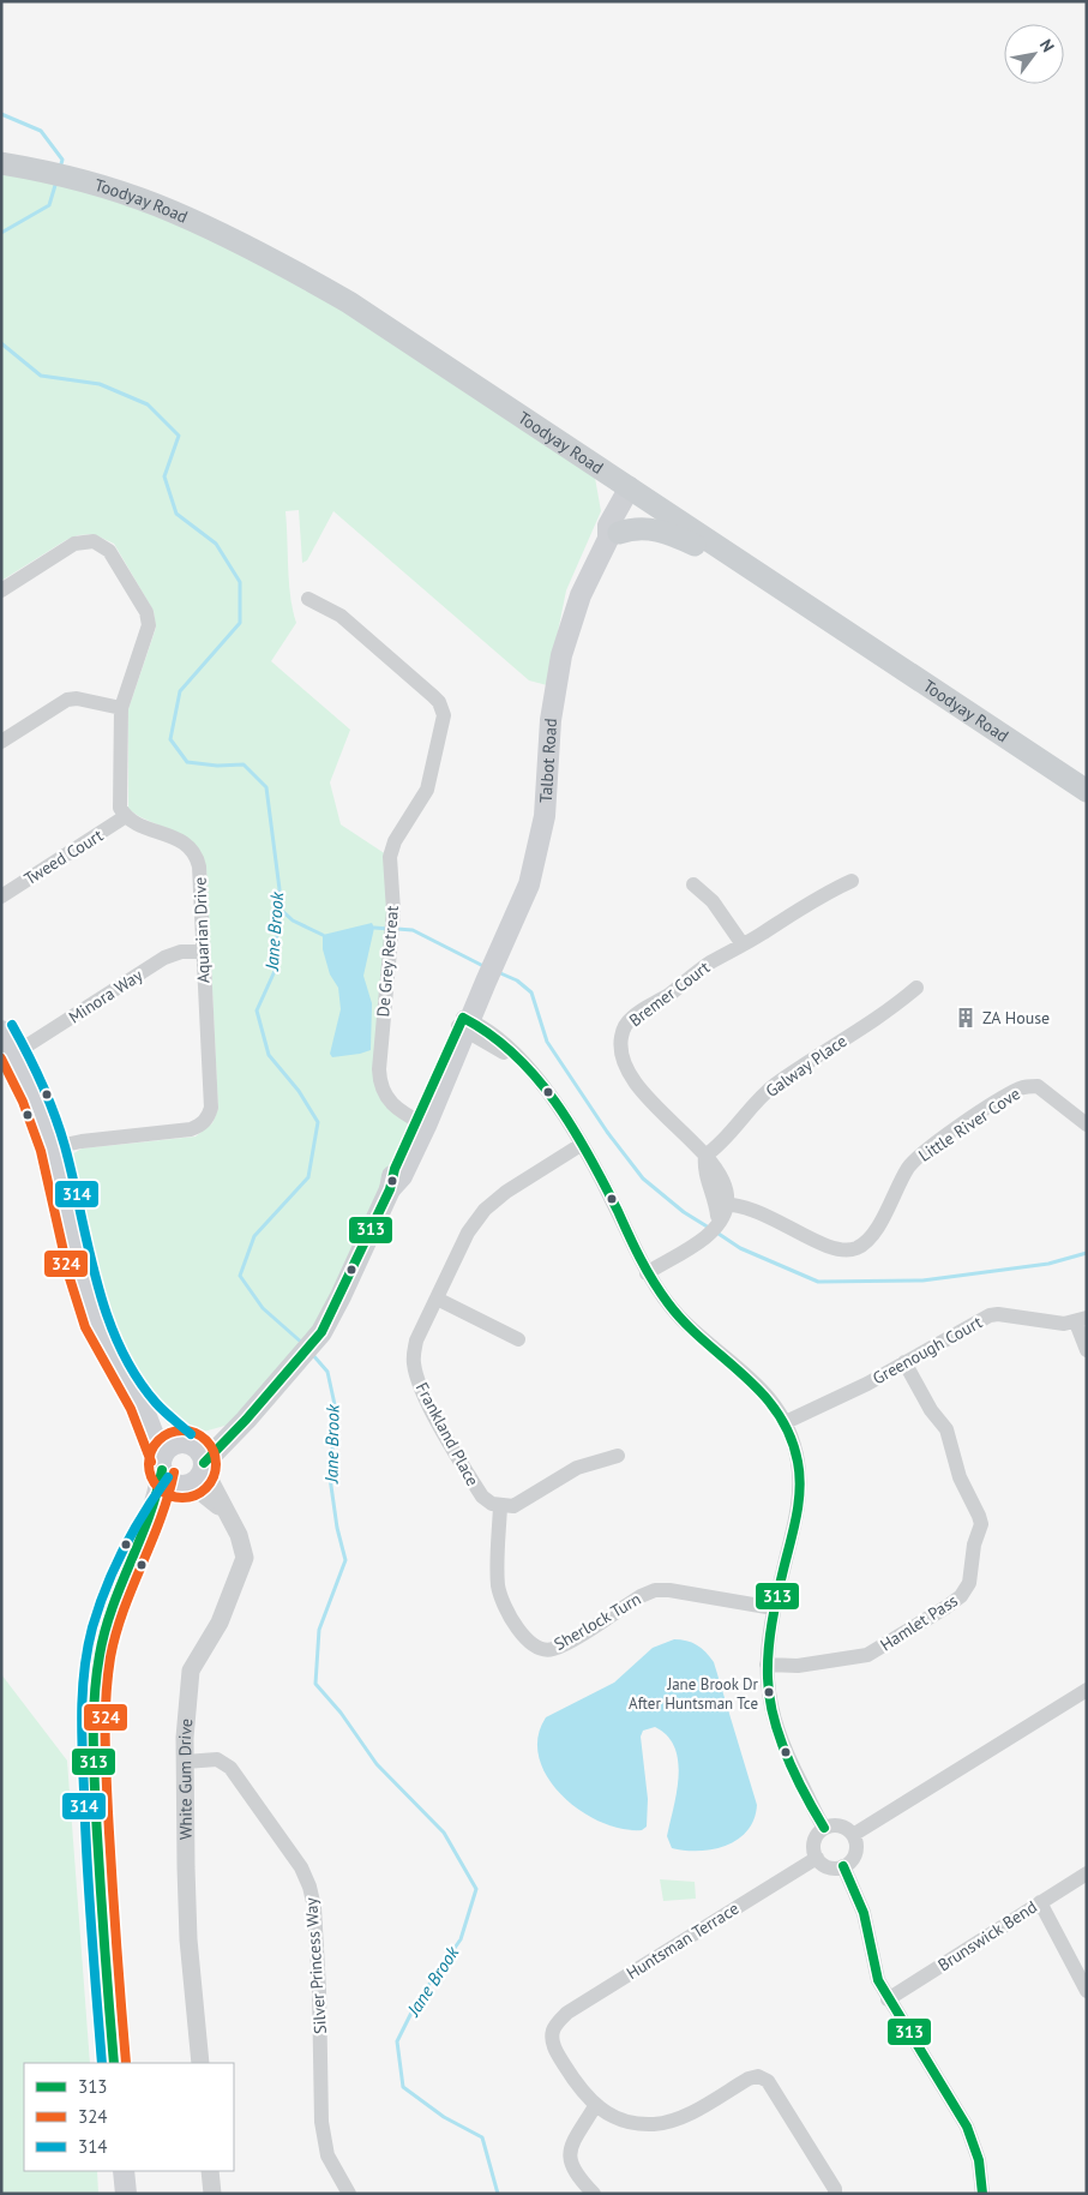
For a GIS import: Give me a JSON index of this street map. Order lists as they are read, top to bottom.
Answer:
{
  "streets": {
    "main road": ["Toodyay Road", "Talbot Road"],
    "street": [
      "Tweed Court",
      "Aquarian Drive",
      "De Grey Retreat",
      "Bremer Court",
      "Minora Way",
      "Galway Place",
      "Little River Cove",
      "Greenough Court",
      "Frankland Place",
      "Sherlock Turn",
      "Hamlet Pass",
      "White Gum Drive",
      "Brunswick Bend",
      "Huntsman Terrace",
      "Silver Princess Way"
    ]
  },
  "crossings": [
    ["Toodyay Road", "Talbot Road"],
    ["Talbot Road", "De Grey Retreat"],
    ["Talbot Road", "White Gum Drive"],
    ["Tweed Court", "Aquarian Drive"],
    ["Aquarian Drive", "Minora Way"],
    ["Bremer Court", "Galway Place"],
    ["Bremer Court", "Little River Cove"],
    ["Greenough Court", "Hamlet Pass"],
    ["Frankland Place", "Sherlock Turn"],
    ["White Gum Drive", "Silver Princess Way"]
  ],
  "water": ["Jane Brook"],
  "places": {
    "building": ["ZA House"],
    "other": ["Jane Brook Dr After Huntsman Tce"]
  },
  "lines": ["transit line 313", "transit line 314", "transit line 324"],
  "legend": ["313", "324", "314"],
  "north": "top right"
}
